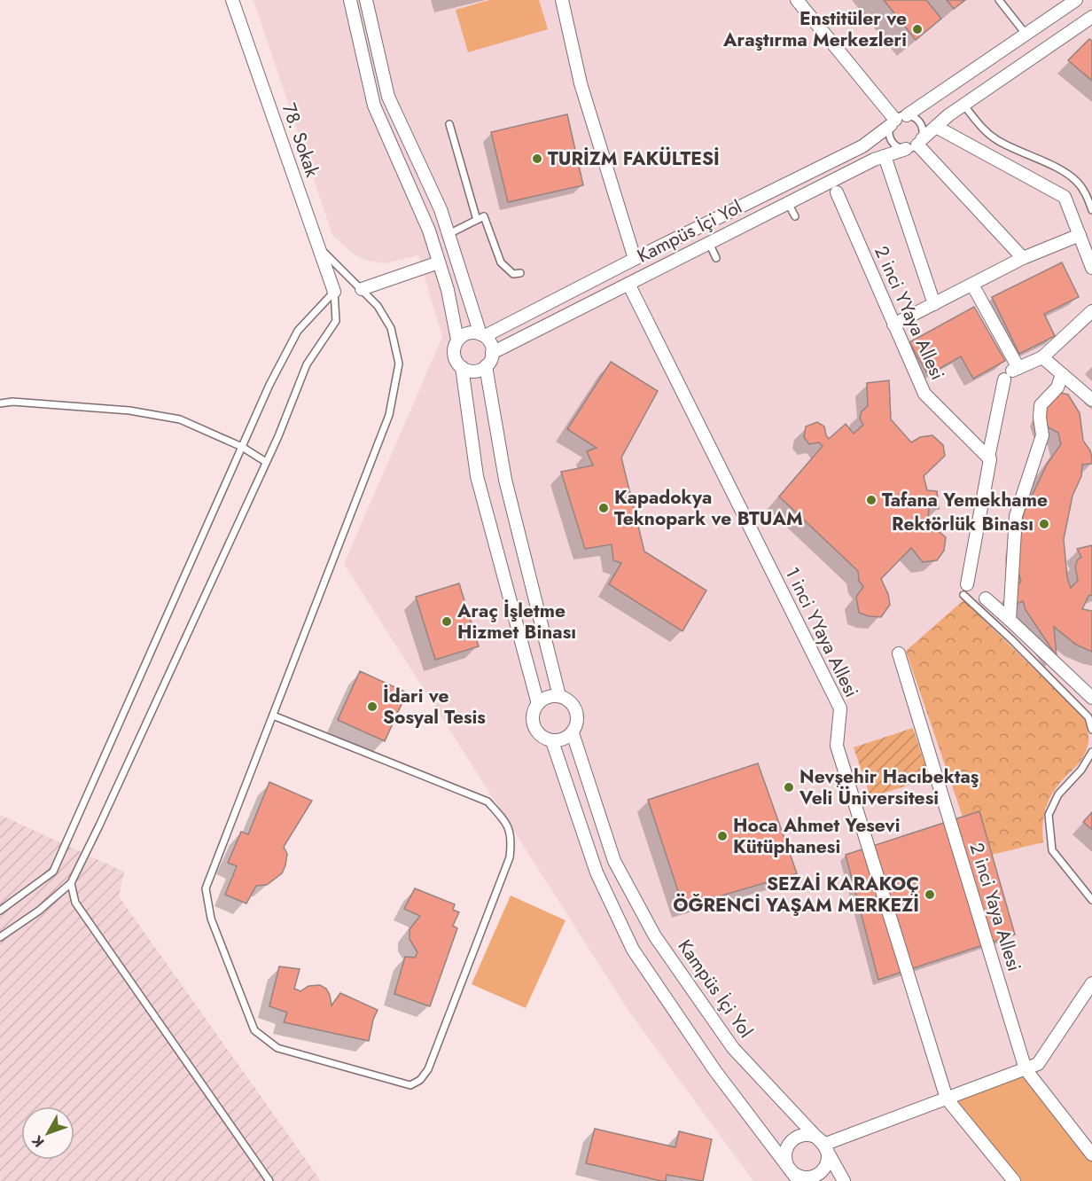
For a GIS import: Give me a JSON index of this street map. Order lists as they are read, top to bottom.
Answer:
{
  "streets": {
    "street": [
      "78. Sokak",
      "Kampüs İçi Yol",
      "2 inci YYaya Allesi",
      "1 inci YYaya Allesi",
      "2 inci Yaya Allesi"
    ]
  },
  "crossings": [
    ["Kampüs İçi Yol", "1 inci YYaya Allesi"]
  ],
  "places": [
    "Enstitüler ve Araştırma Merkezleri",
    "TURİZM FAKÜLTESİ",
    "Tafana Yemekhame",
    "Kapadokya Teknopark ve BTUAM",
    "Rektörlük Binası",
    "Araç İşletme Hizmet Binası",
    "İdari ve Sosyal Tesis",
    "Nevşehir Hacıbektaş Veli Üniversitesi",
    "Hoca Ahmet Yesevi Kütüphanesi",
    "SEZAİ KARAKOÇ ÖĞRENCİ YAŞAM MERKEZİ"
  ],
  "north": "bottom left"
}
